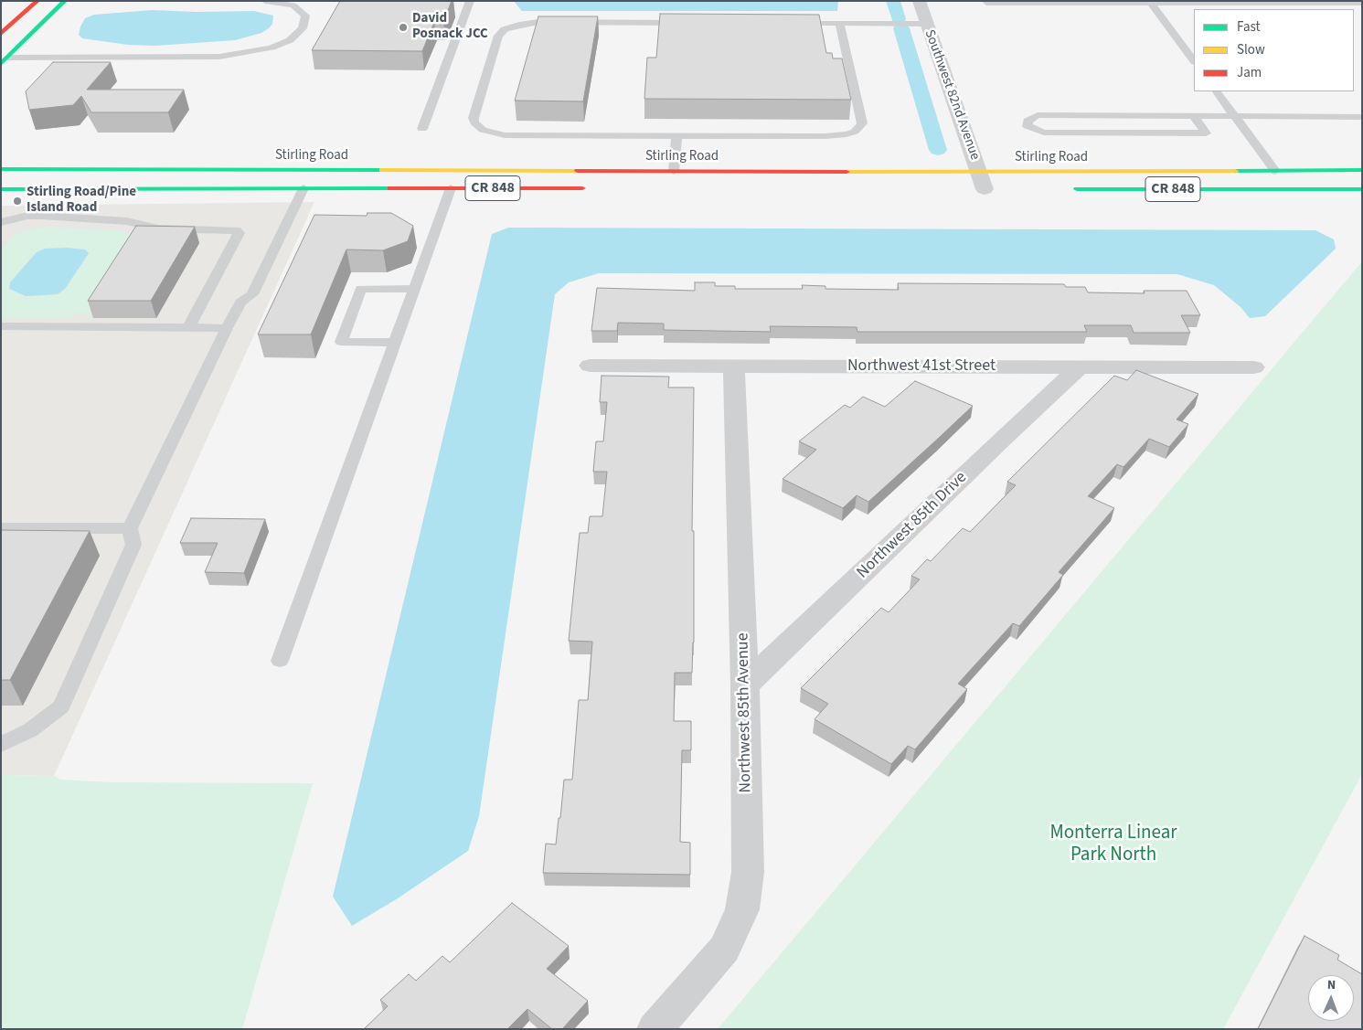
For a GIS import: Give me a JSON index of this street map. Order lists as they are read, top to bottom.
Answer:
{
  "streets": {
    "main road": ["Stirling Road", "CR 848"],
    "street": [
      "Southwest 82nd Avenue",
      "Northwest 41st Street",
      "Northwest 85th Drive",
      "Northwest 85th Avenue"
    ]
  },
  "crossings": [
    ["Southwest 82nd Avenue", "Stirling Road"],
    ["Northwest 41st Street", "Northwest 85th Drive"],
    ["Northwest 41st Street", "Northwest 85th Avenue"],
    ["Northwest 85th Drive", "Northwest 85th Avenue"]
  ],
  "parks": ["Monterra Linear Park North"],
  "places": ["David Posnack JCC", "Stirling Road/Pine Island Road"],
  "legend": ["Fast", "Slow", "Jam"],
  "north": "top"
}
